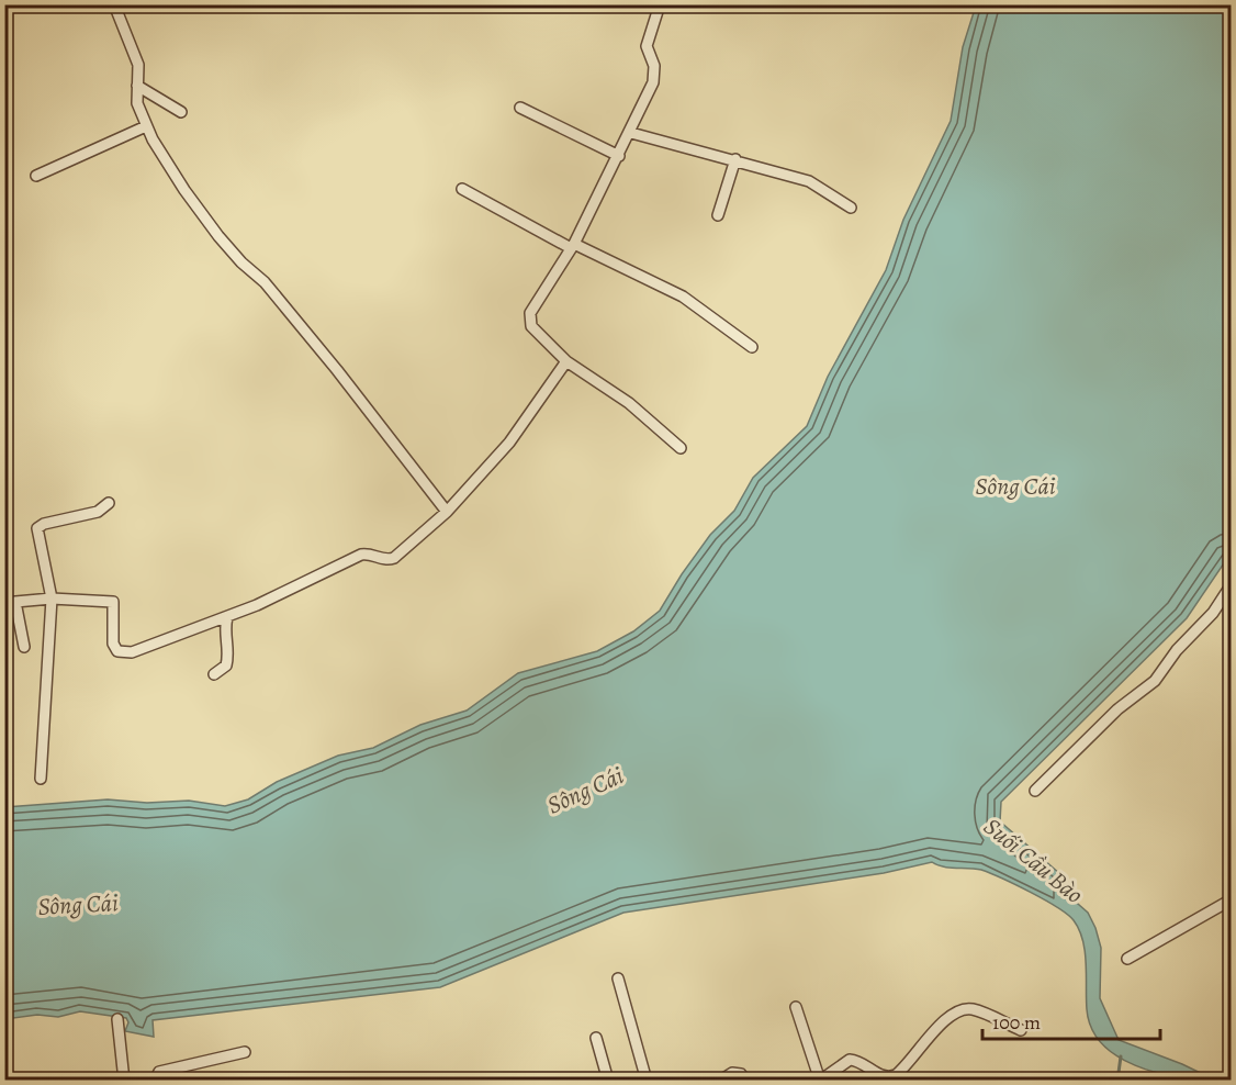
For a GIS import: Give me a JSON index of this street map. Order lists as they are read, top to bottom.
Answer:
{
  "water": ["Sông Cái", "Suối Cầu Bào"],
  "scale_bar": "100 m"
}
